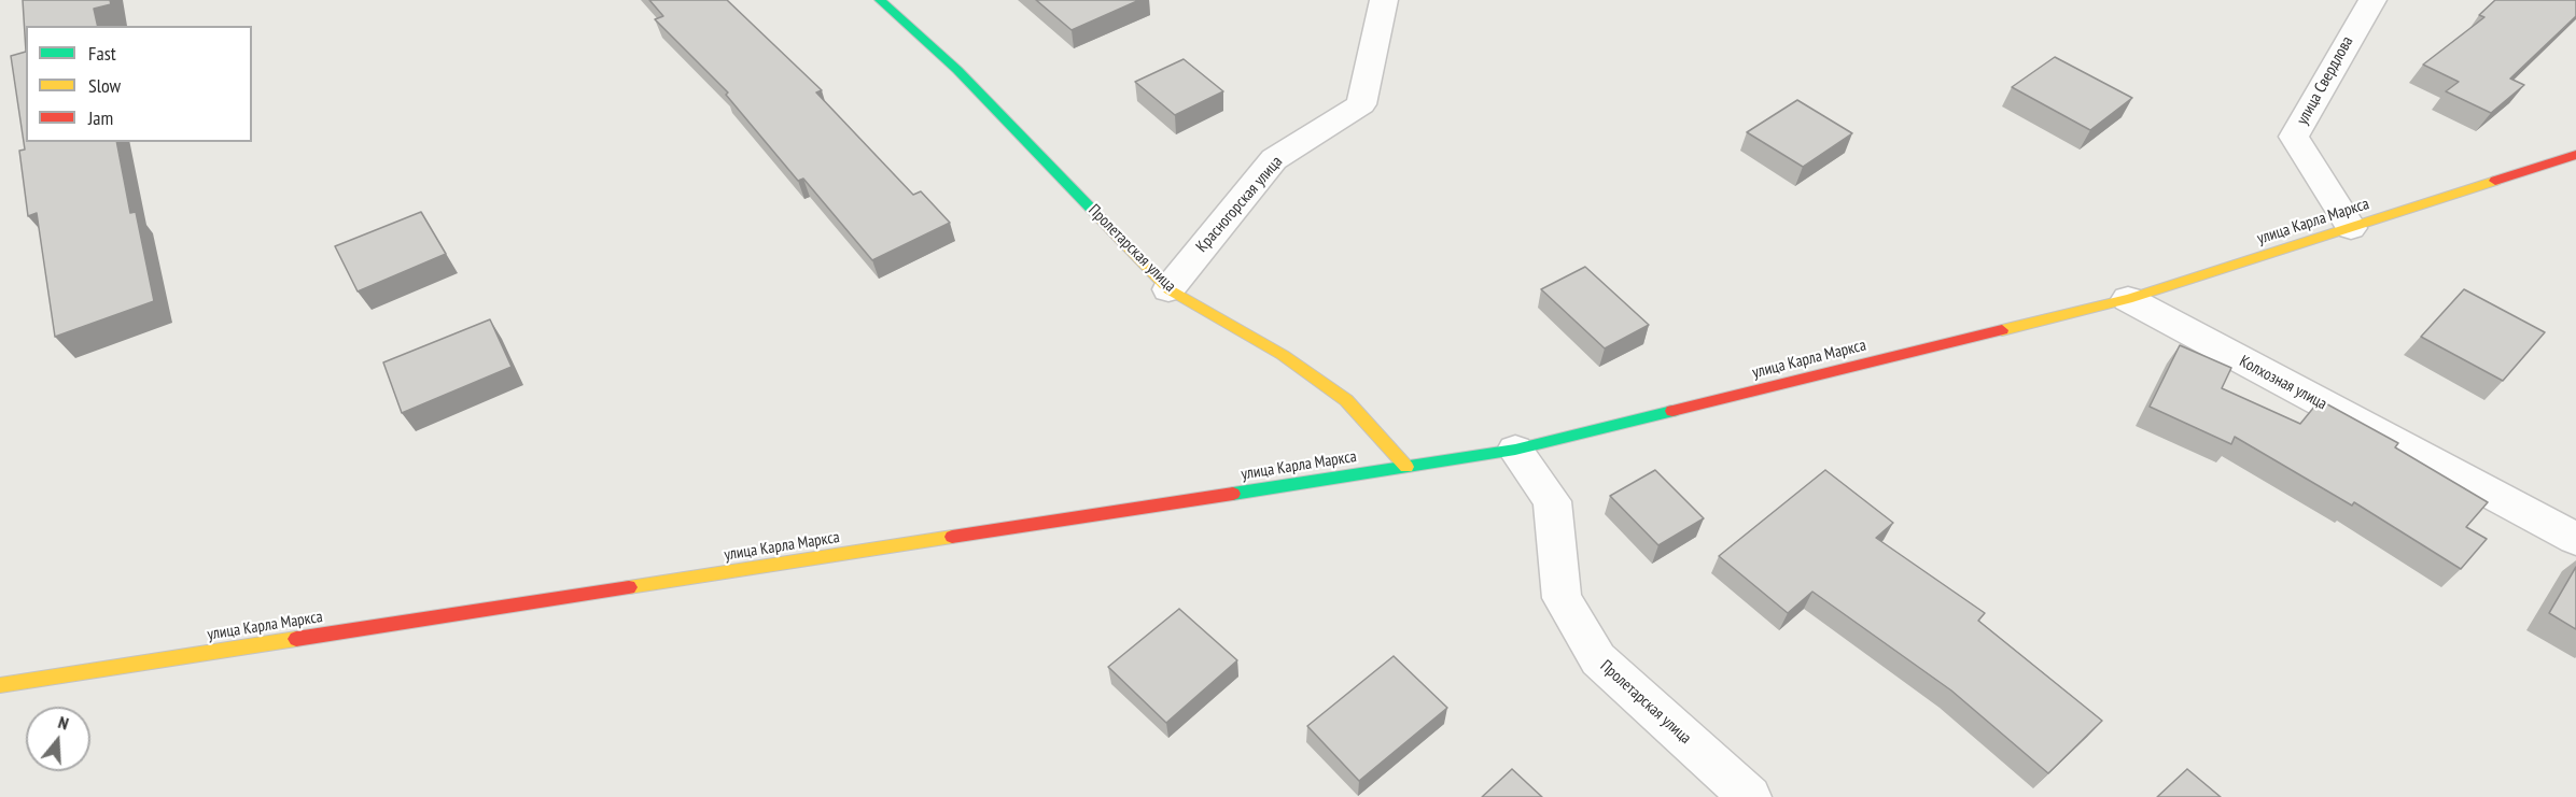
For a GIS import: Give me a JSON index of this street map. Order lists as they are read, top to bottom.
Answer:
{
  "streets": {
    "street": [
      "улица Свердлова",
      "Красногорская улица",
      "улица Карла Маркса",
      "Пролетарская улица",
      "Колхозная улица"
    ]
  },
  "crossings": [
    ["улица Свердлова", "улица Карла Маркса"],
    ["Красногорская улица", "Пролетарская улица"],
    ["улица Карла Маркса", "Пролетарская улица"],
    ["улица Карла Маркса", "Колхозная улица"]
  ],
  "legend": ["Fast", "Slow", "Jam"],
  "north": "top"
}
